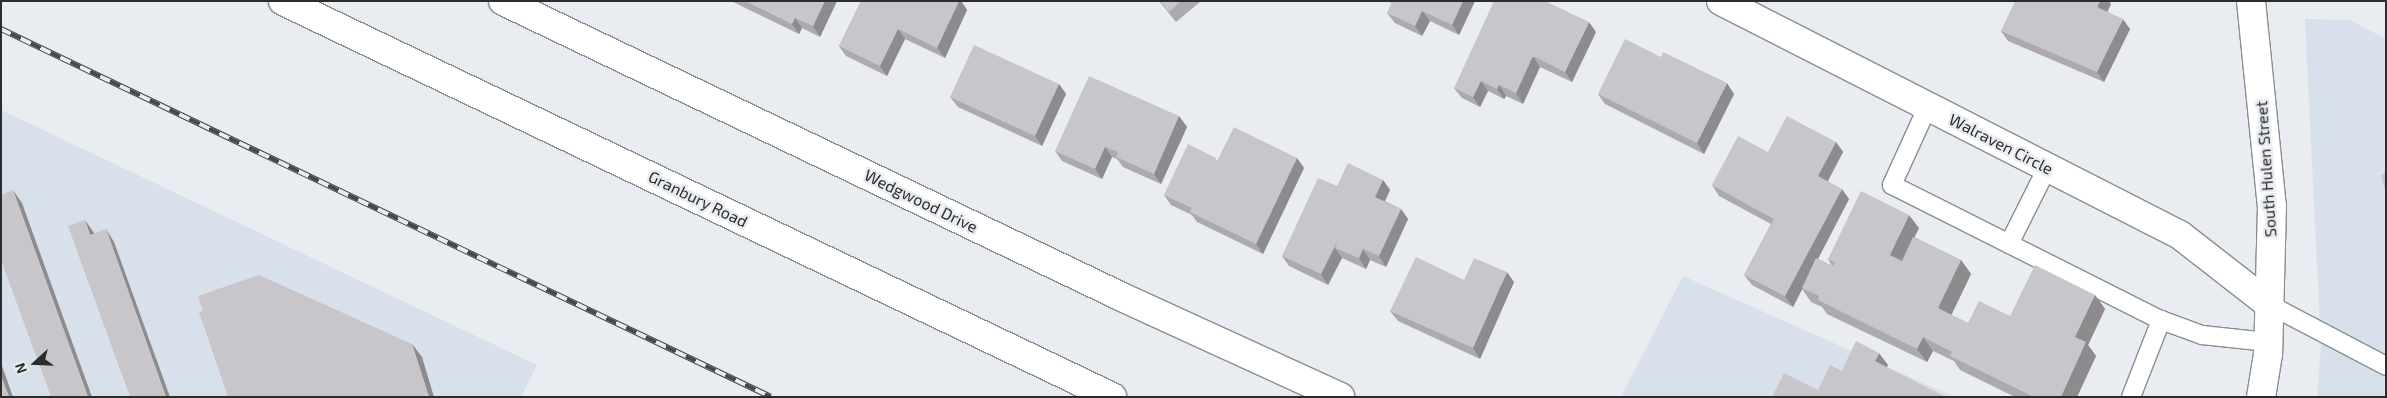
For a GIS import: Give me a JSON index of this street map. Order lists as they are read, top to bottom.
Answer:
{
  "streets": {
    "street": [
      "Walraven Circle",
      "South Hulen Street",
      "Granbury Road",
      "Wedgwood Drive"
    ]
  },
  "crossings": [
    ["Walraven Circle", "South Hulen Street"]
  ],
  "north": "left"
}
